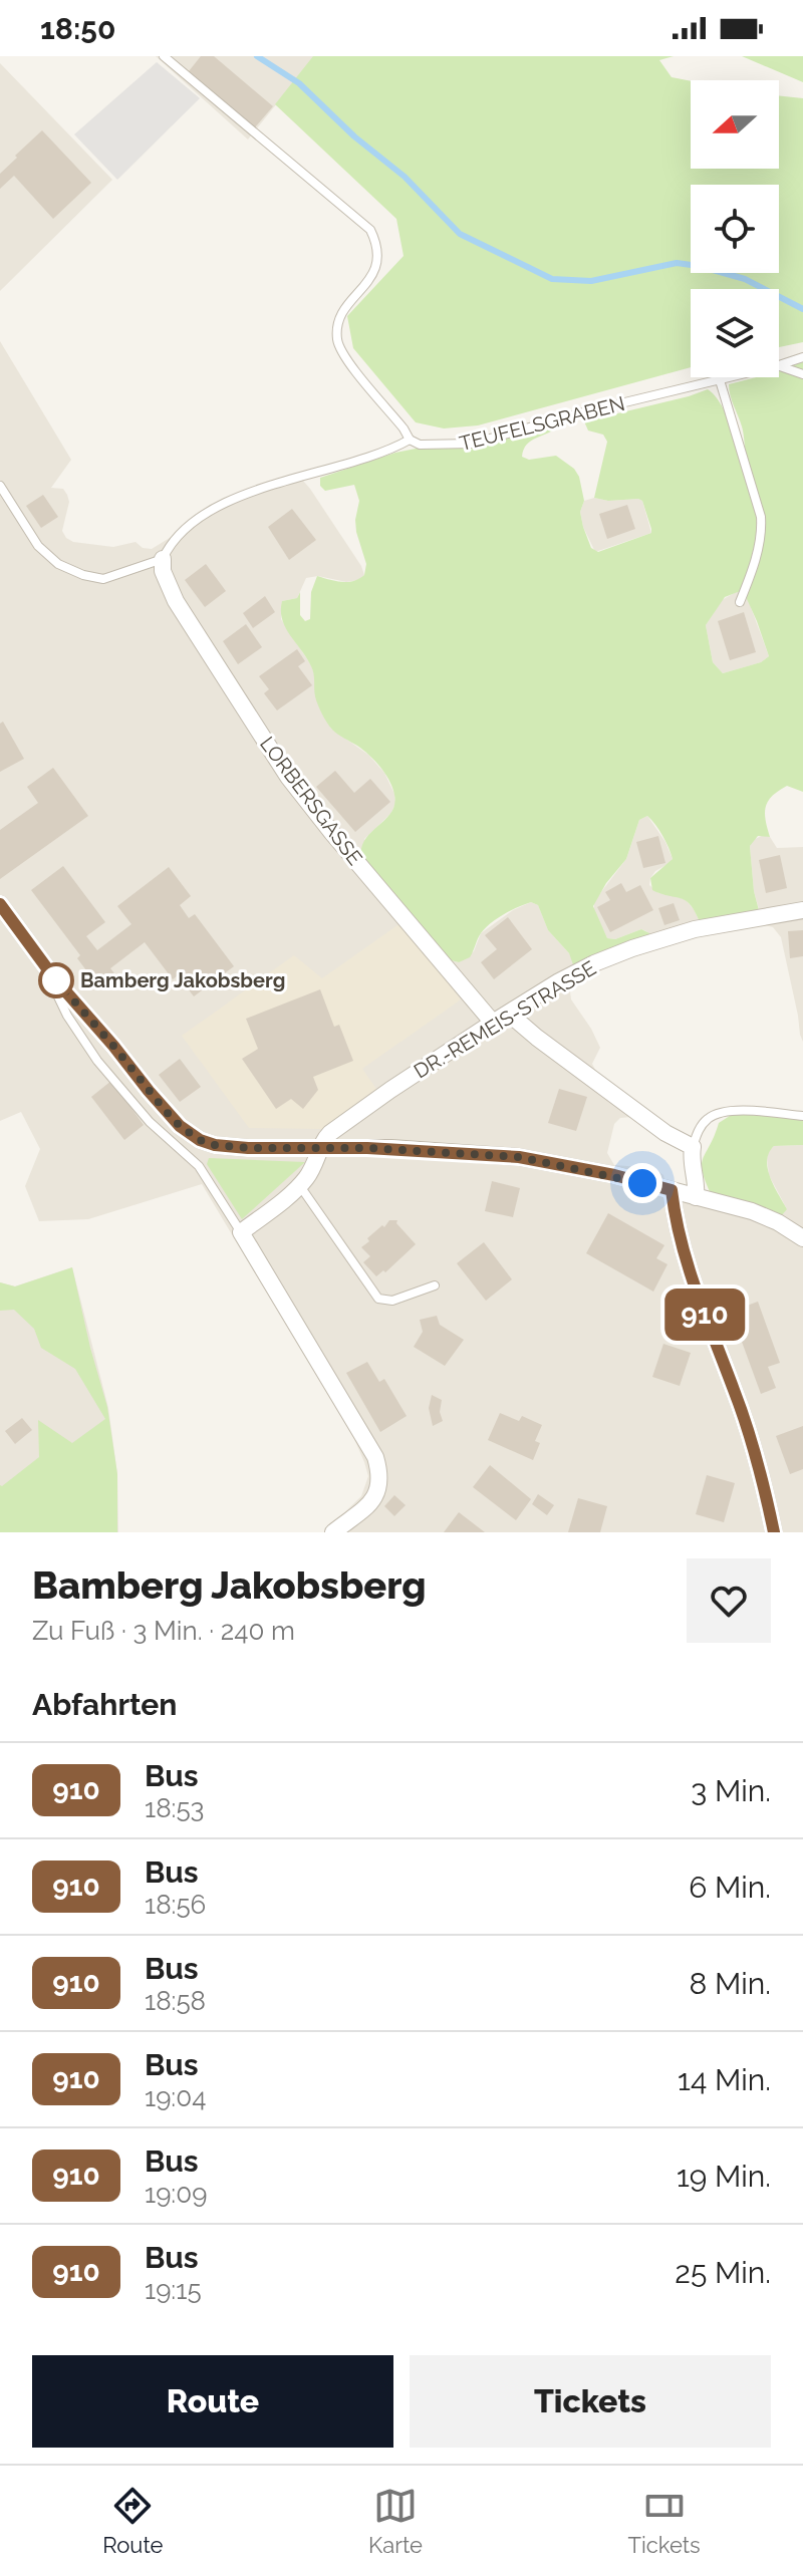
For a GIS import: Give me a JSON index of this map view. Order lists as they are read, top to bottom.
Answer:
{
  "streets": {
    "street": ["LORBERSGASSE", "DR.-REMEIS-STRASSE"],
    "lane": ["TEUFELSGRABEN"]
  },
  "crossings": [
    ["LORBERSGASSE", "DR.-REMEIS-STRASSE"]
  ],
  "places": ["Bamberg Jakobsberg"],
  "lines": ["bus line 910"],
  "north": "left",
  "page": {
    "status": "18:50",
    "on_map": "910",
    "heading": [
      ["Bamberg Jakobsberg", "Zu Fuß · 3 Min. · 240 m"],
      "Abfahrten"
    ],
    "list": [
      {
        "mark": "910",
        "name": "Bus",
        "note": "18:53",
        "value": "3 Min."
      },
      {
        "mark": "910",
        "name": "Bus",
        "note": "18:56",
        "value": "6 Min."
      },
      {
        "mark": "910",
        "name": "Bus",
        "note": "18:58",
        "value": "8 Min."
      },
      {
        "mark": "910",
        "name": "Bus",
        "note": "19:04",
        "value": "14 Min."
      },
      {
        "mark": "910",
        "name": "Bus",
        "note": "19:09",
        "value": "19 Min."
      },
      {
        "mark": "910",
        "name": "Bus",
        "note": "19:15",
        "value": "25 Min."
      }
    ],
    "buttons": ["Route", "Tickets"],
    "tabs": ["Route", "Karte", "Tickets"]
  }
}
